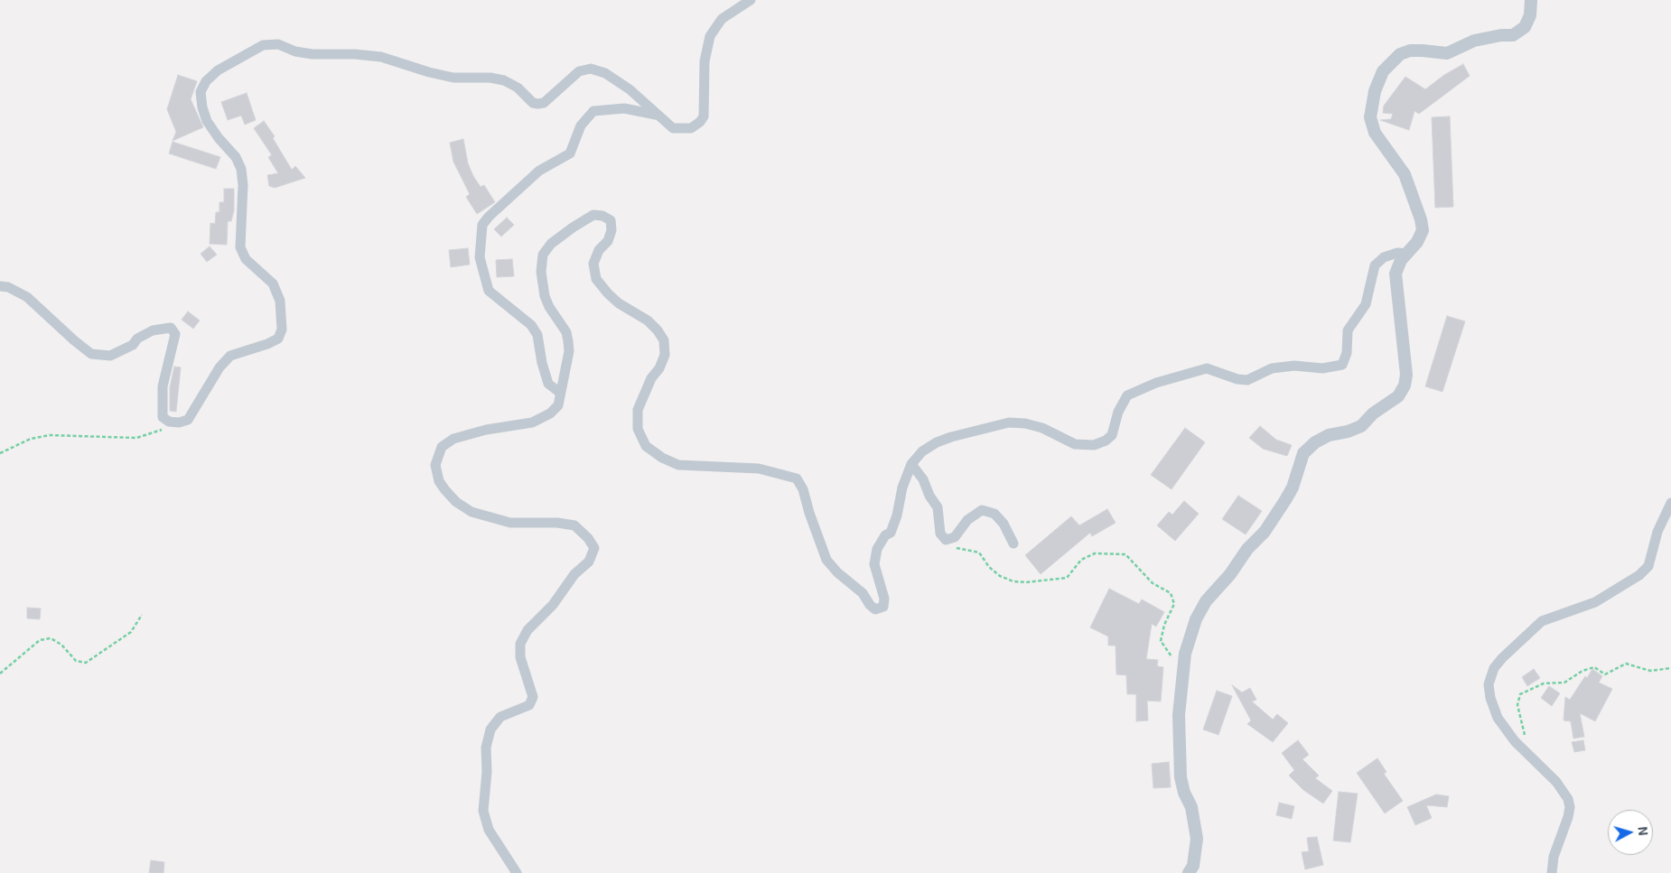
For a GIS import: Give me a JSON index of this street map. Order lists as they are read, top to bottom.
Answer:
{
  "north": "right"
}
